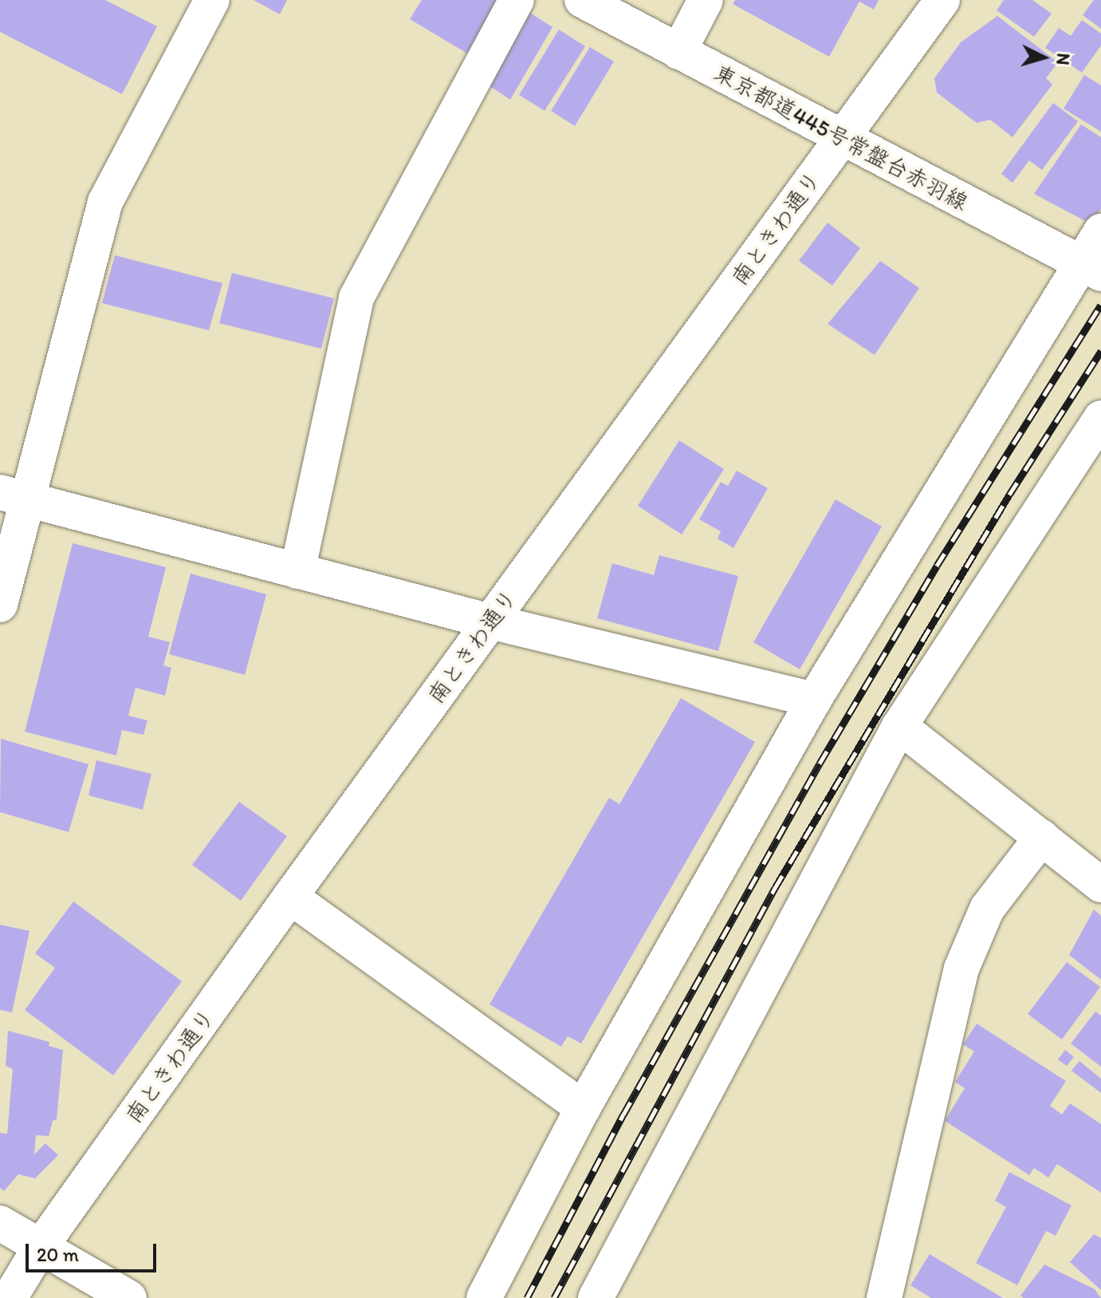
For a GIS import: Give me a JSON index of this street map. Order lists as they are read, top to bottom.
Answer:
{
  "streets": {
    "street": ["東京都道445号常盤台赤羽線", "南ときわ通り"]
  },
  "crossings": [
    ["東京都道445号常盤台赤羽線", "南ときわ通り"]
  ],
  "scale_bar": "20 m",
  "north": "right"
}
